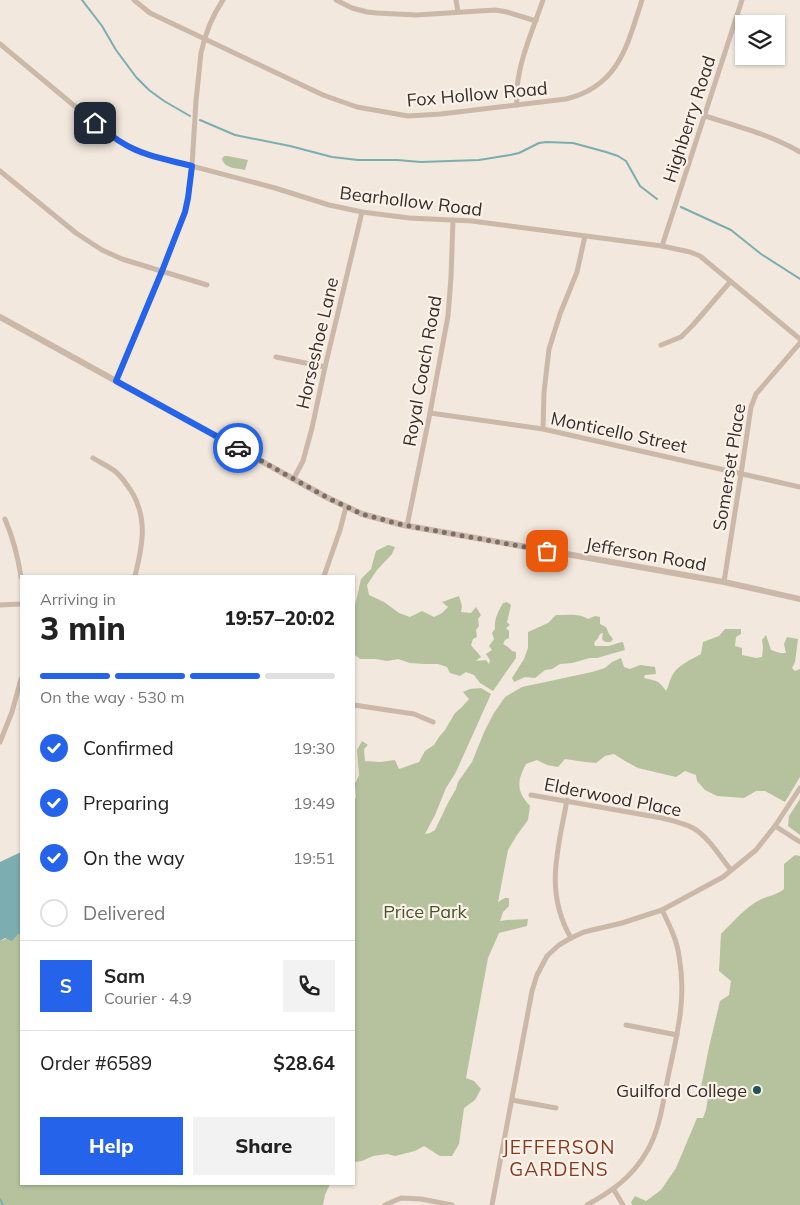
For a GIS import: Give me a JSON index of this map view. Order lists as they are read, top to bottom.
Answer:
{
  "streets": {
    "street": [
      "Fox Hollow Road",
      "Highberry Road",
      "Bearhollow Road",
      "Horseshoe Lane",
      "Royal Coach Road",
      "Monticello Street",
      "Somerset Place",
      "Jefferson Road",
      "Elderwood Place"
    ]
  },
  "crossings": [
    ["Highberry Road", "Bearhollow Road"],
    ["Bearhollow Road", "Horseshoe Lane"],
    ["Bearhollow Road", "Royal Coach Road"],
    ["Horseshoe Lane", "Jefferson Road"],
    ["Royal Coach Road", "Monticello Street"],
    ["Royal Coach Road", "Jefferson Road"],
    ["Monticello Street", "Somerset Place"],
    ["Somerset Place", "Jefferson Road"]
  ],
  "districts": ["JEFFERSON GARDENS"],
  "parks": ["Price Park"],
  "places": ["Guilford College"],
  "page": {
    "heading": ["3 min", "Arriving in", "19:57–20:02"],
    "panel": [
      "Sam",
      "Courier · 4.9",
      "Order #6589",
      "$28.64"
    ],
    "bar": "On the way · 530 m",
    "list": [
      ["Confirmed", "19:30"],
      ["Preparing", "19:49"],
      ["On the way", "19:51"],
      "Delivered"
    ],
    "round": "S",
    "buttons": ["Help", "Share"]
  }
}
